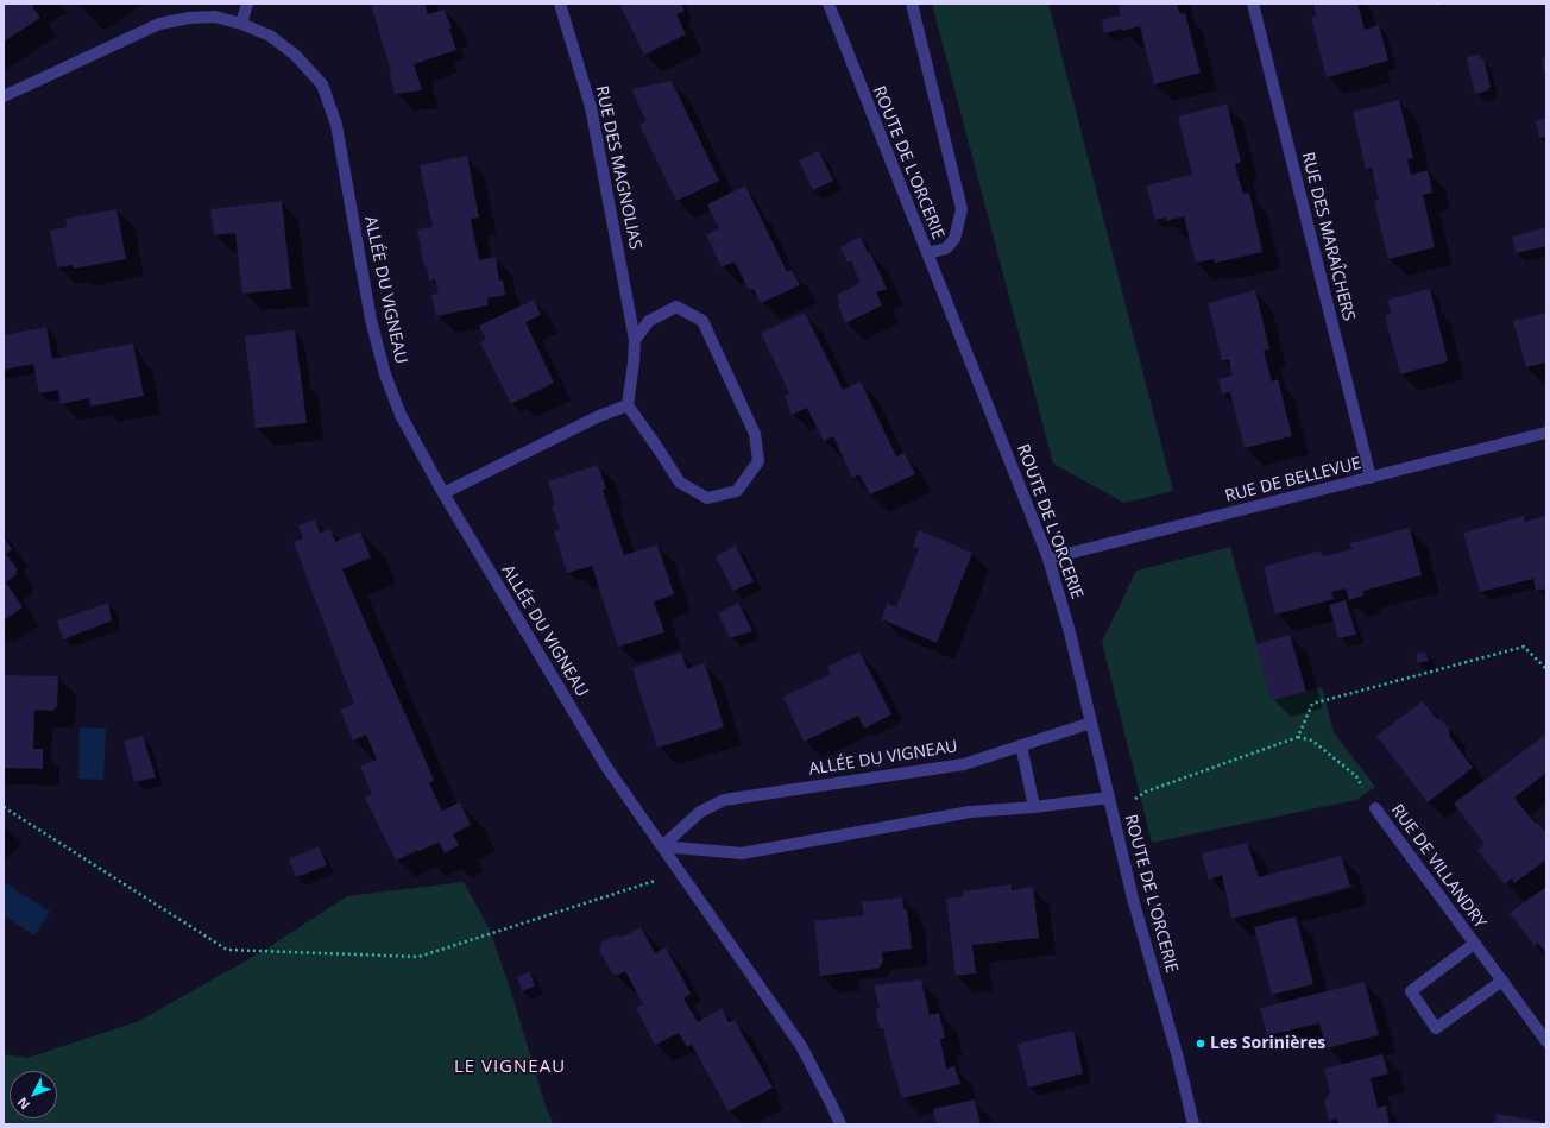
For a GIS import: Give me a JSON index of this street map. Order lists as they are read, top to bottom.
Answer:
{
  "streets": {
    "street": [
      "ROUTE DE L'ORCERIE",
      "RUE DES MAGNOLIAS",
      "RUE DES MARAÎCHERS",
      "ALLÉE DU VIGNEAU",
      "RUE DE BELLEVUE",
      "RUE DE VILLANDRY"
    ]
  },
  "crossings": [
    ["ROUTE DE L'ORCERIE", "ALLÉE DU VIGNEAU"],
    ["ROUTE DE L'ORCERIE", "RUE DE BELLEVUE"],
    ["RUE DES MARAÎCHERS", "RUE DE BELLEVUE"]
  ],
  "districts": ["LE VIGNEAU"],
  "places": ["Les Sorinières"],
  "north": "bottom left"
}
